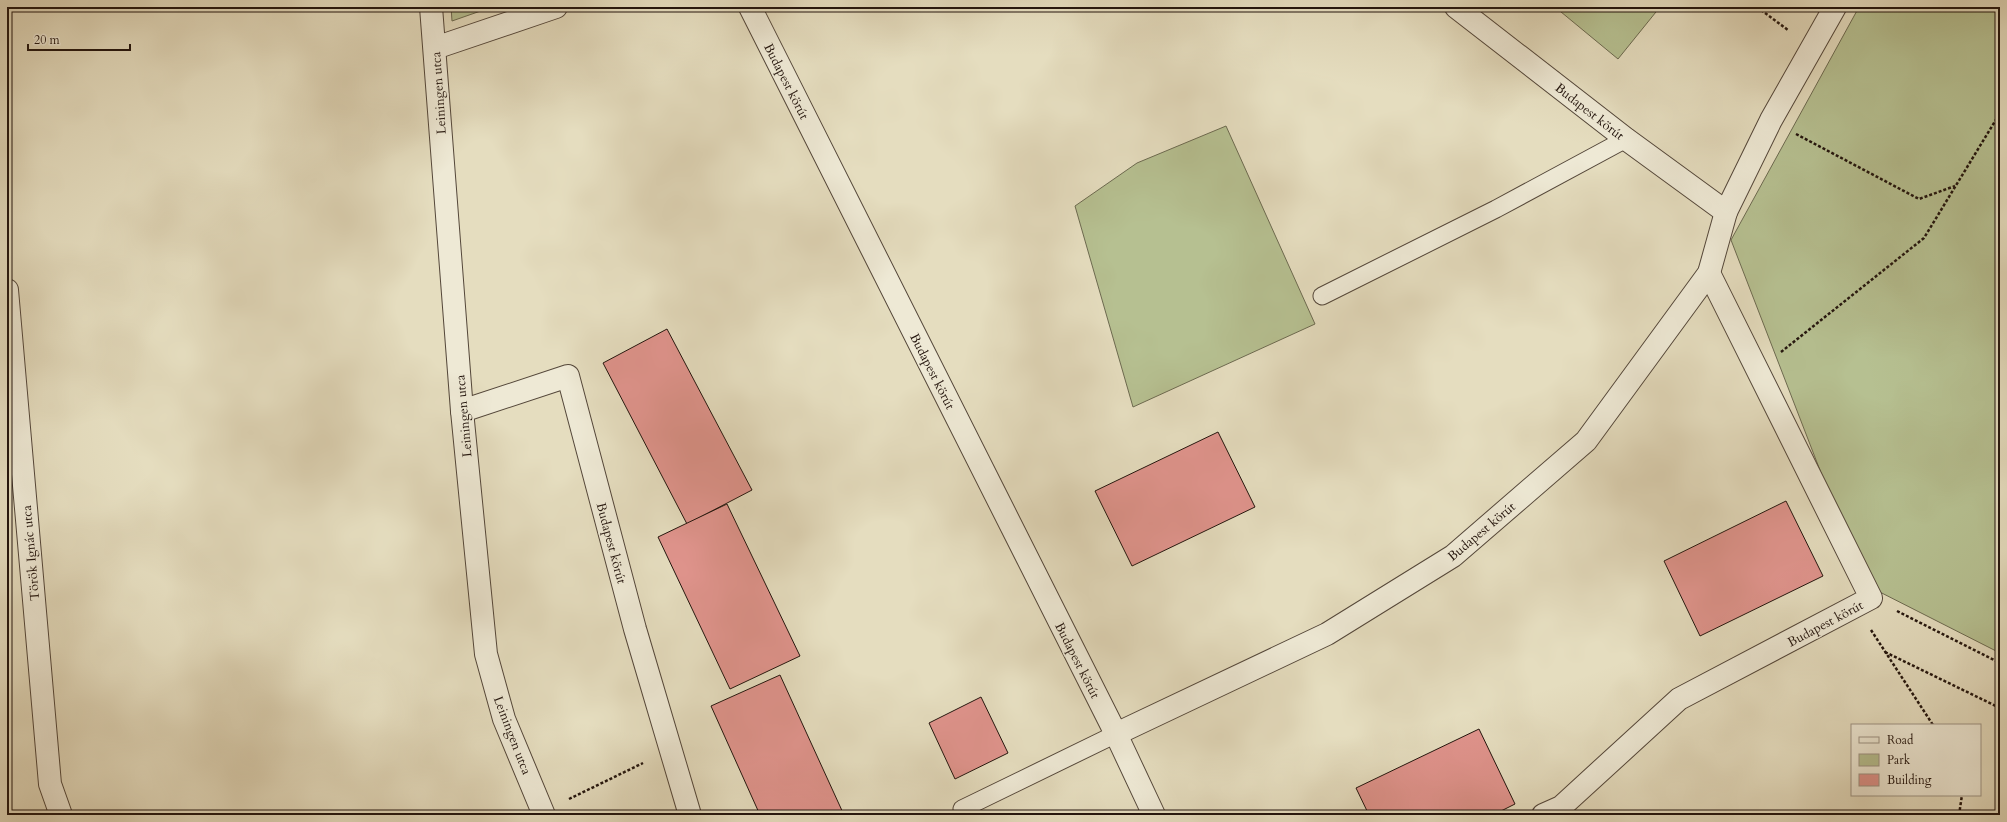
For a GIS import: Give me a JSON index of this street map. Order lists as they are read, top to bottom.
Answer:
{
  "streets": {
    "street": ["Budapest körút", "Leiningen utca", "Török Ignác utca"]
  },
  "crossings": [
    ["Budapest körút", "Leiningen utca"]
  ],
  "legend": ["Road", "Park", "Building"],
  "scale_bar": "20 m"
}
